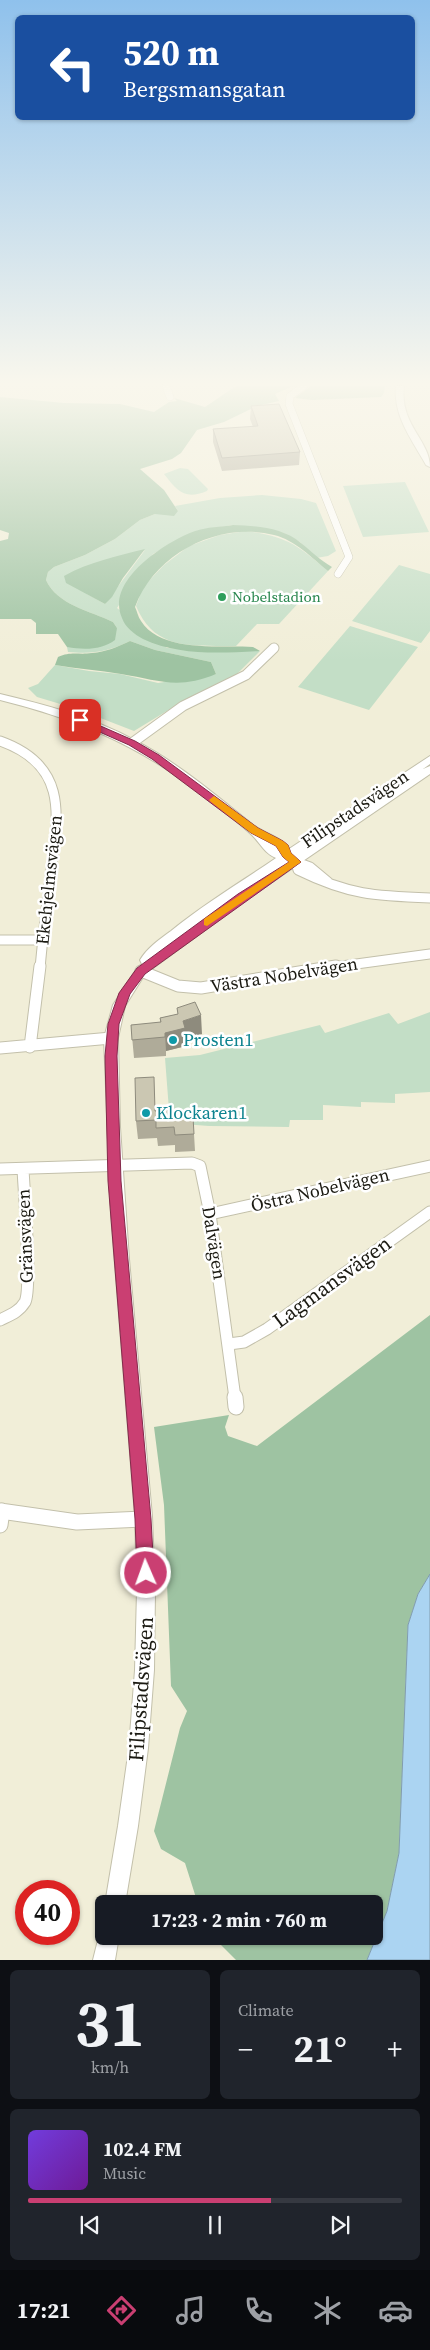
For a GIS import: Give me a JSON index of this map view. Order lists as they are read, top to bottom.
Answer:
{
  "streets": {
    "street": [
      "Filipstadsvägen",
      "Ekehjelmsvägen",
      "Västra Nobelvägen",
      "Östra Nobelvägen",
      "Gränsvägen",
      "Dalvägen",
      "Lagmansvägen"
    ]
  },
  "crossings": [
    ["Filipstadsvägen", "Västra Nobelvägen"],
    ["Filipstadsvägen", "Dalvägen"],
    ["Östra Nobelvägen", "Dalvägen"],
    ["Dalvägen", "Lagmansvägen"]
  ],
  "places": ["Nobelstadion", "Prosten1", "Klockaren1"],
  "page": {
    "turn": ["520 m", "Bergsmansgatan"],
    "limit": "40",
    "trip": "17:23 · 2 min · 760 m",
    "tile": [
      ["31", "km/h"],
      "Climate"
    ],
    "heat": ["−", "21°", "+"],
    "song": ["102.4 FM", "Music"],
    "tabs": "17:21"
  }
}
